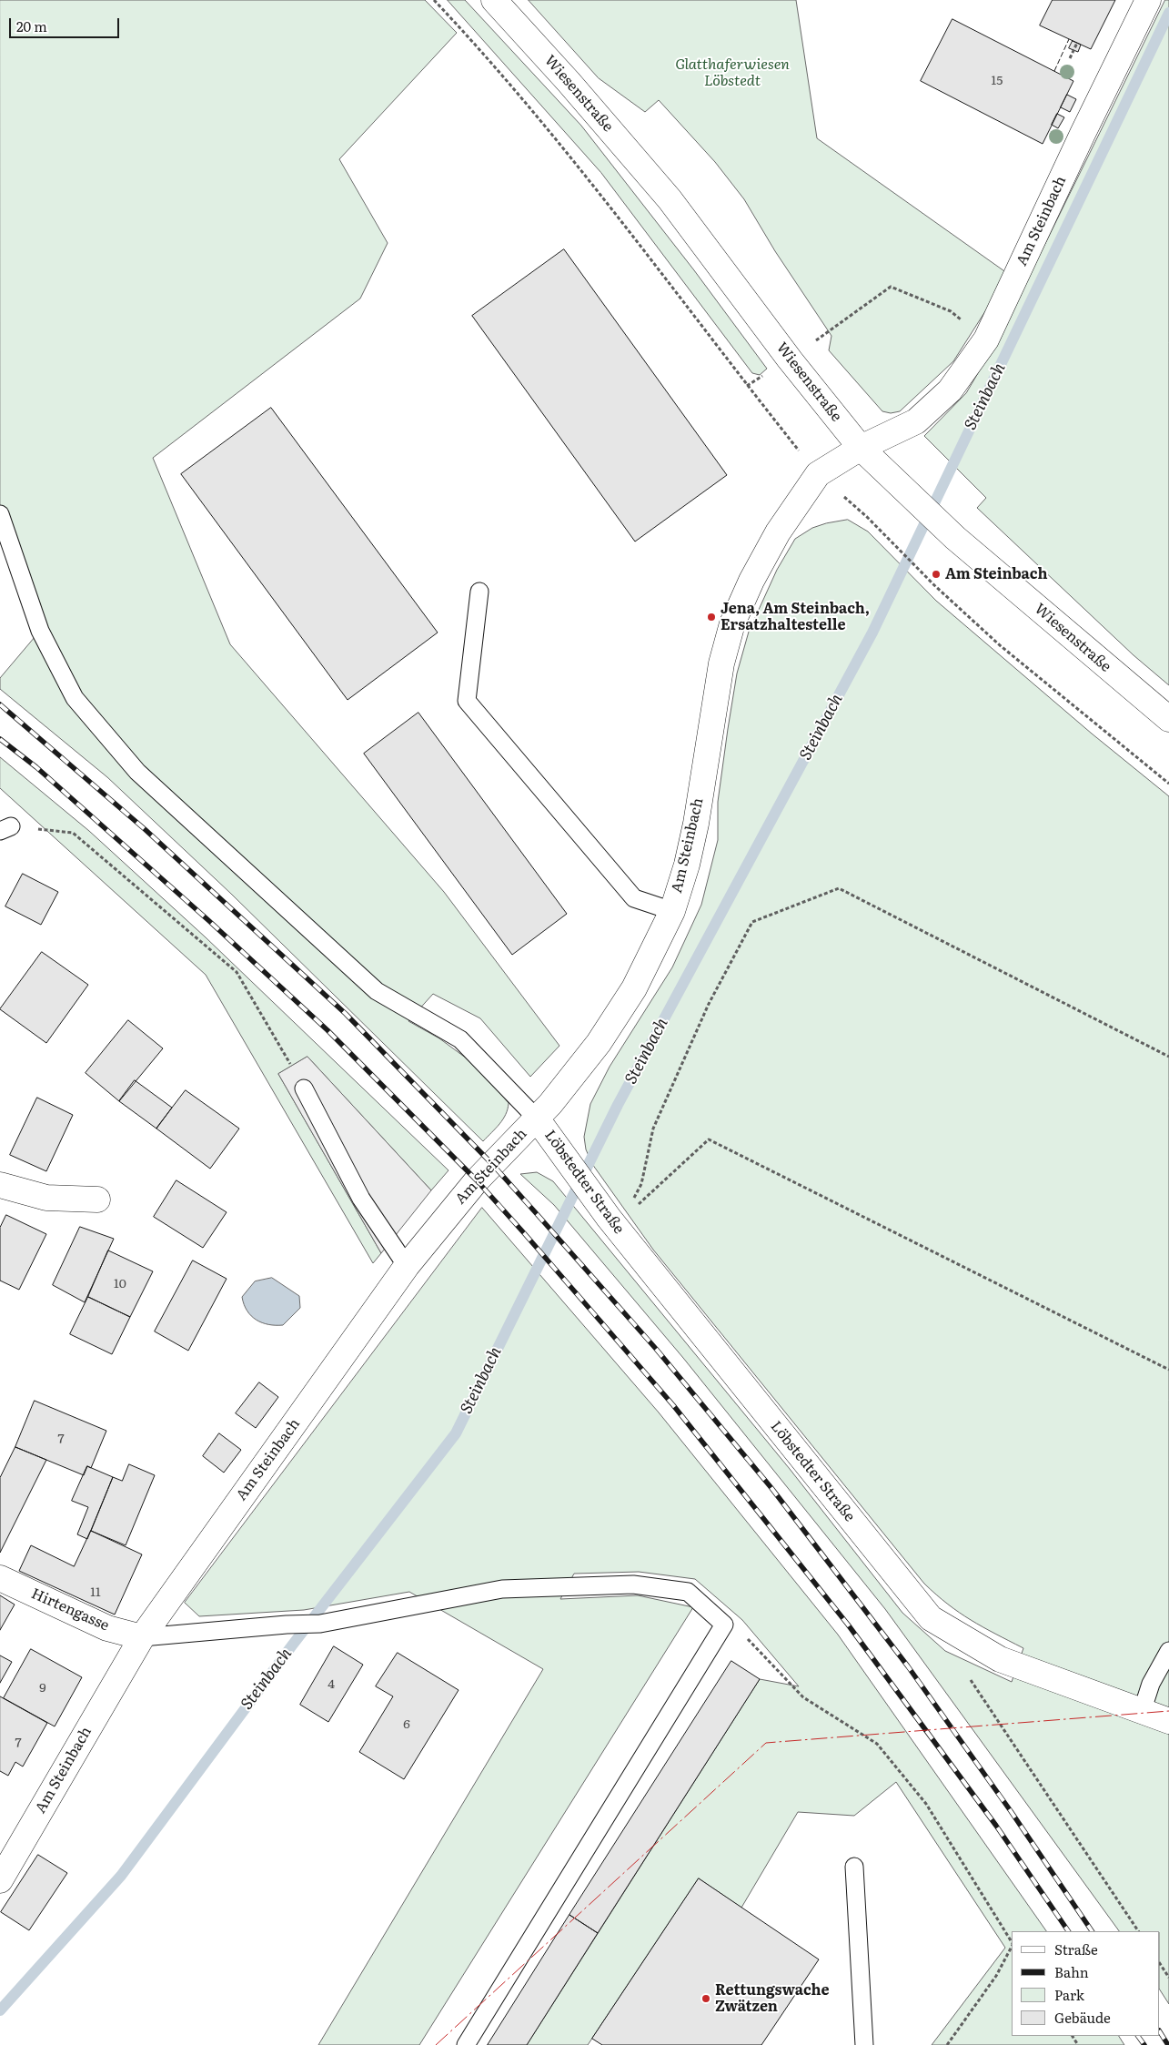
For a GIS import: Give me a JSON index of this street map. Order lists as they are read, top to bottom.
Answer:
{
  "streets": {
    "street": [
      "Wiesenstraße",
      "Am Steinbach",
      "Löbstedter Straße",
      "Hirtengasse"
    ]
  },
  "crossings": [
    ["Wiesenstraße", "Am Steinbach"],
    ["Am Steinbach", "Löbstedter Straße"],
    ["Am Steinbach", "Hirtengasse"]
  ],
  "water": ["Steinbach"],
  "parks": ["Glatthaferwiesen Löbstedt"],
  "places": ["Am Steinbach", "Jena, Am Steinbach, Ersatzhaltestelle", "Rettungswache Zwätzen"],
  "house_numbers": [
    "15",
    "10",
    "7",
    "11",
    "4",
    "9",
    "6",
    "7"
  ],
  "legend": [
    "Straße",
    "Bahn",
    "Park",
    "Gebäude"
  ],
  "scale_bar": "20 m"
}
